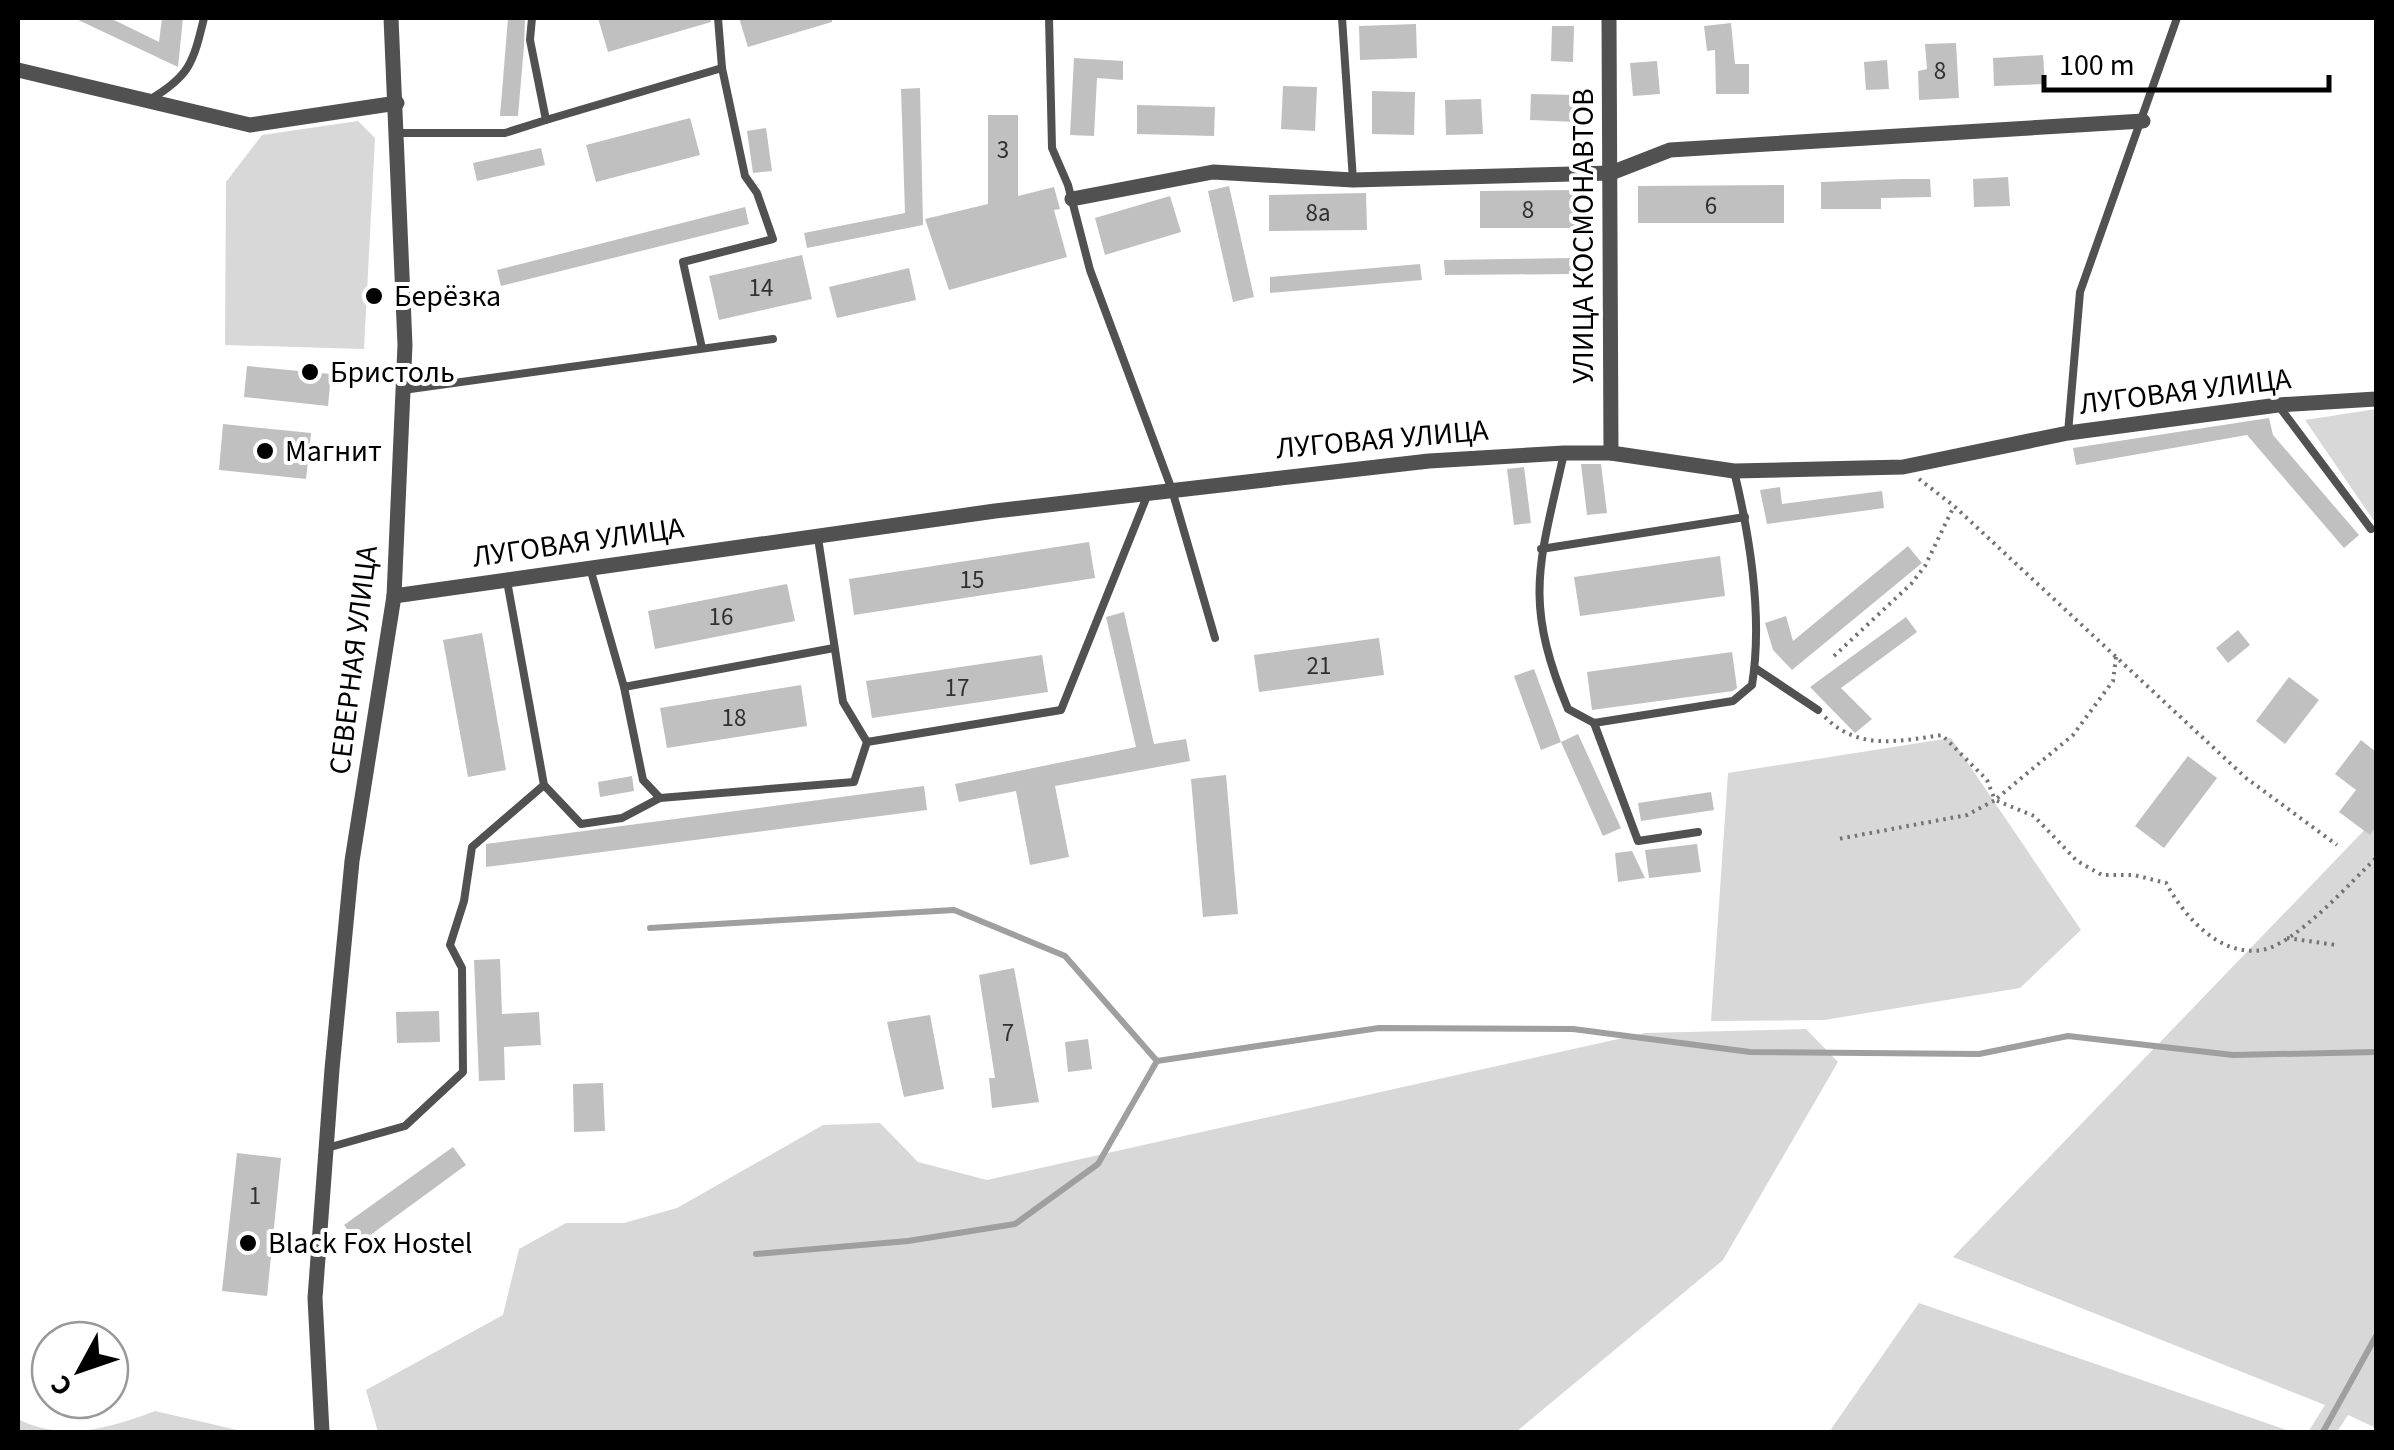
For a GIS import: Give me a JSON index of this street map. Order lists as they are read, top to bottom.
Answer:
{
  "streets": {
    "street": ["УЛИЦА КОСМОНАВТОВ", "ЛУГОВАЯ УЛИЦА", "СЕВЕРНАЯ УЛИЦА"]
  },
  "crossings": [
    ["УЛИЦА КОСМОНАВТОВ", "ЛУГОВАЯ УЛИЦА"],
    ["ЛУГОВАЯ УЛИЦА", "СЕВЕРНАЯ УЛИЦА"]
  ],
  "places": [
    "Берёзка",
    "Бристоль",
    "Магнит",
    "Black Fox Hostel"
  ],
  "house_numbers": [
    "8",
    "3",
    "6",
    "8",
    "8а",
    "14",
    "15",
    "16",
    "21",
    "17",
    "18",
    "7",
    "1"
  ],
  "scale_bar": "100 m",
  "north": "bottom left"
}
